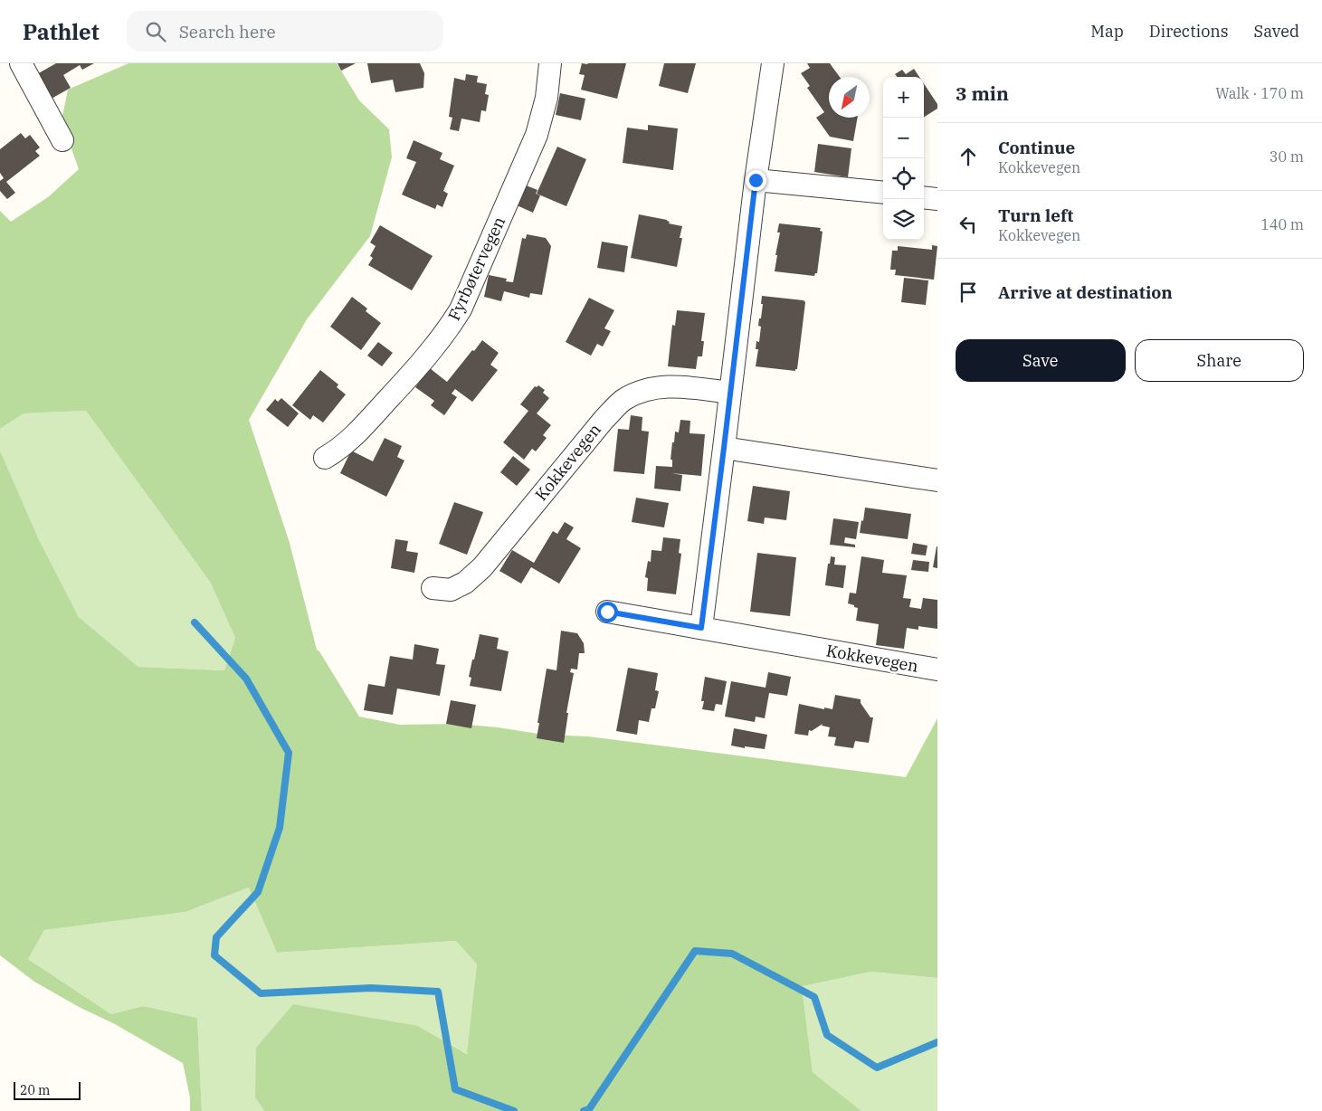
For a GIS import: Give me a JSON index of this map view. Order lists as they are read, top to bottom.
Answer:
{
  "streets": {
    "street": ["Fyrbøtervegen", "Kokkevegen"]
  },
  "scale_bar": "20 m",
  "north": "bottom left",
  "page": {
    "header": "Pathlet",
    "search": "Search here",
    "nav": ["Map", "Directions", "Saved"],
    "heading": ["3 min", "Walk · 170 m"],
    "map_buttons": ["+", "−"],
    "list": [
      ["Continue", "Kokkevegen", "30 m"],
      ["Turn left", "Kokkevegen", "140 m"],
      "Arrive at destination"
    ],
    "buttons": ["Save", "Share"],
    "scale": "20 m"
  }
}
